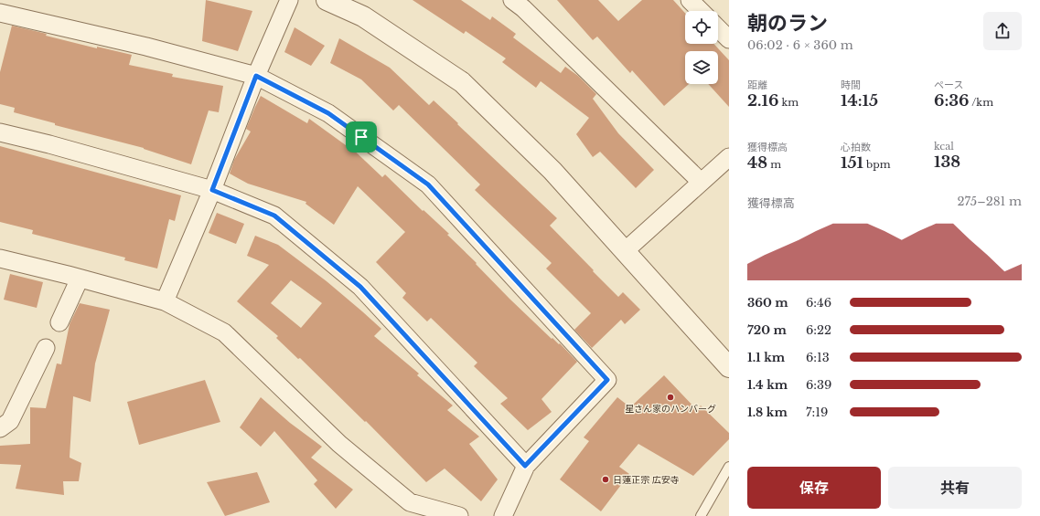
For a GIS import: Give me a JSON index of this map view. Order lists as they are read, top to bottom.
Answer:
{
  "places": ["星さん家のハンバーグ", "日蓮正宗 広安寺"],
  "page": {
    "heading": ["朝のラン", "06:02 · 6 × 360 m"],
    "stats": [
      ["距離", "2.16 km"],
      ["時間", "14:15"],
      ["ペース", "6:36 /km"],
      ["獲得標高", "48 m"],
      ["心拍数", "151 bpm"],
      ["kcal", "138"]
    ],
    "chart": ["獲得標高", "275–281 m"],
    "list": [
      {
        "name": "360 m",
        "note": "6:46"
      },
      {
        "name": "720 m",
        "note": "6:22"
      },
      {
        "name": "1.1 km",
        "note": "6:13"
      },
      {
        "name": "1.4 km",
        "note": "6:39"
      },
      {
        "name": "1.8 km",
        "note": "7:19"
      }
    ],
    "buttons": ["保存", "共有"]
  }
}
